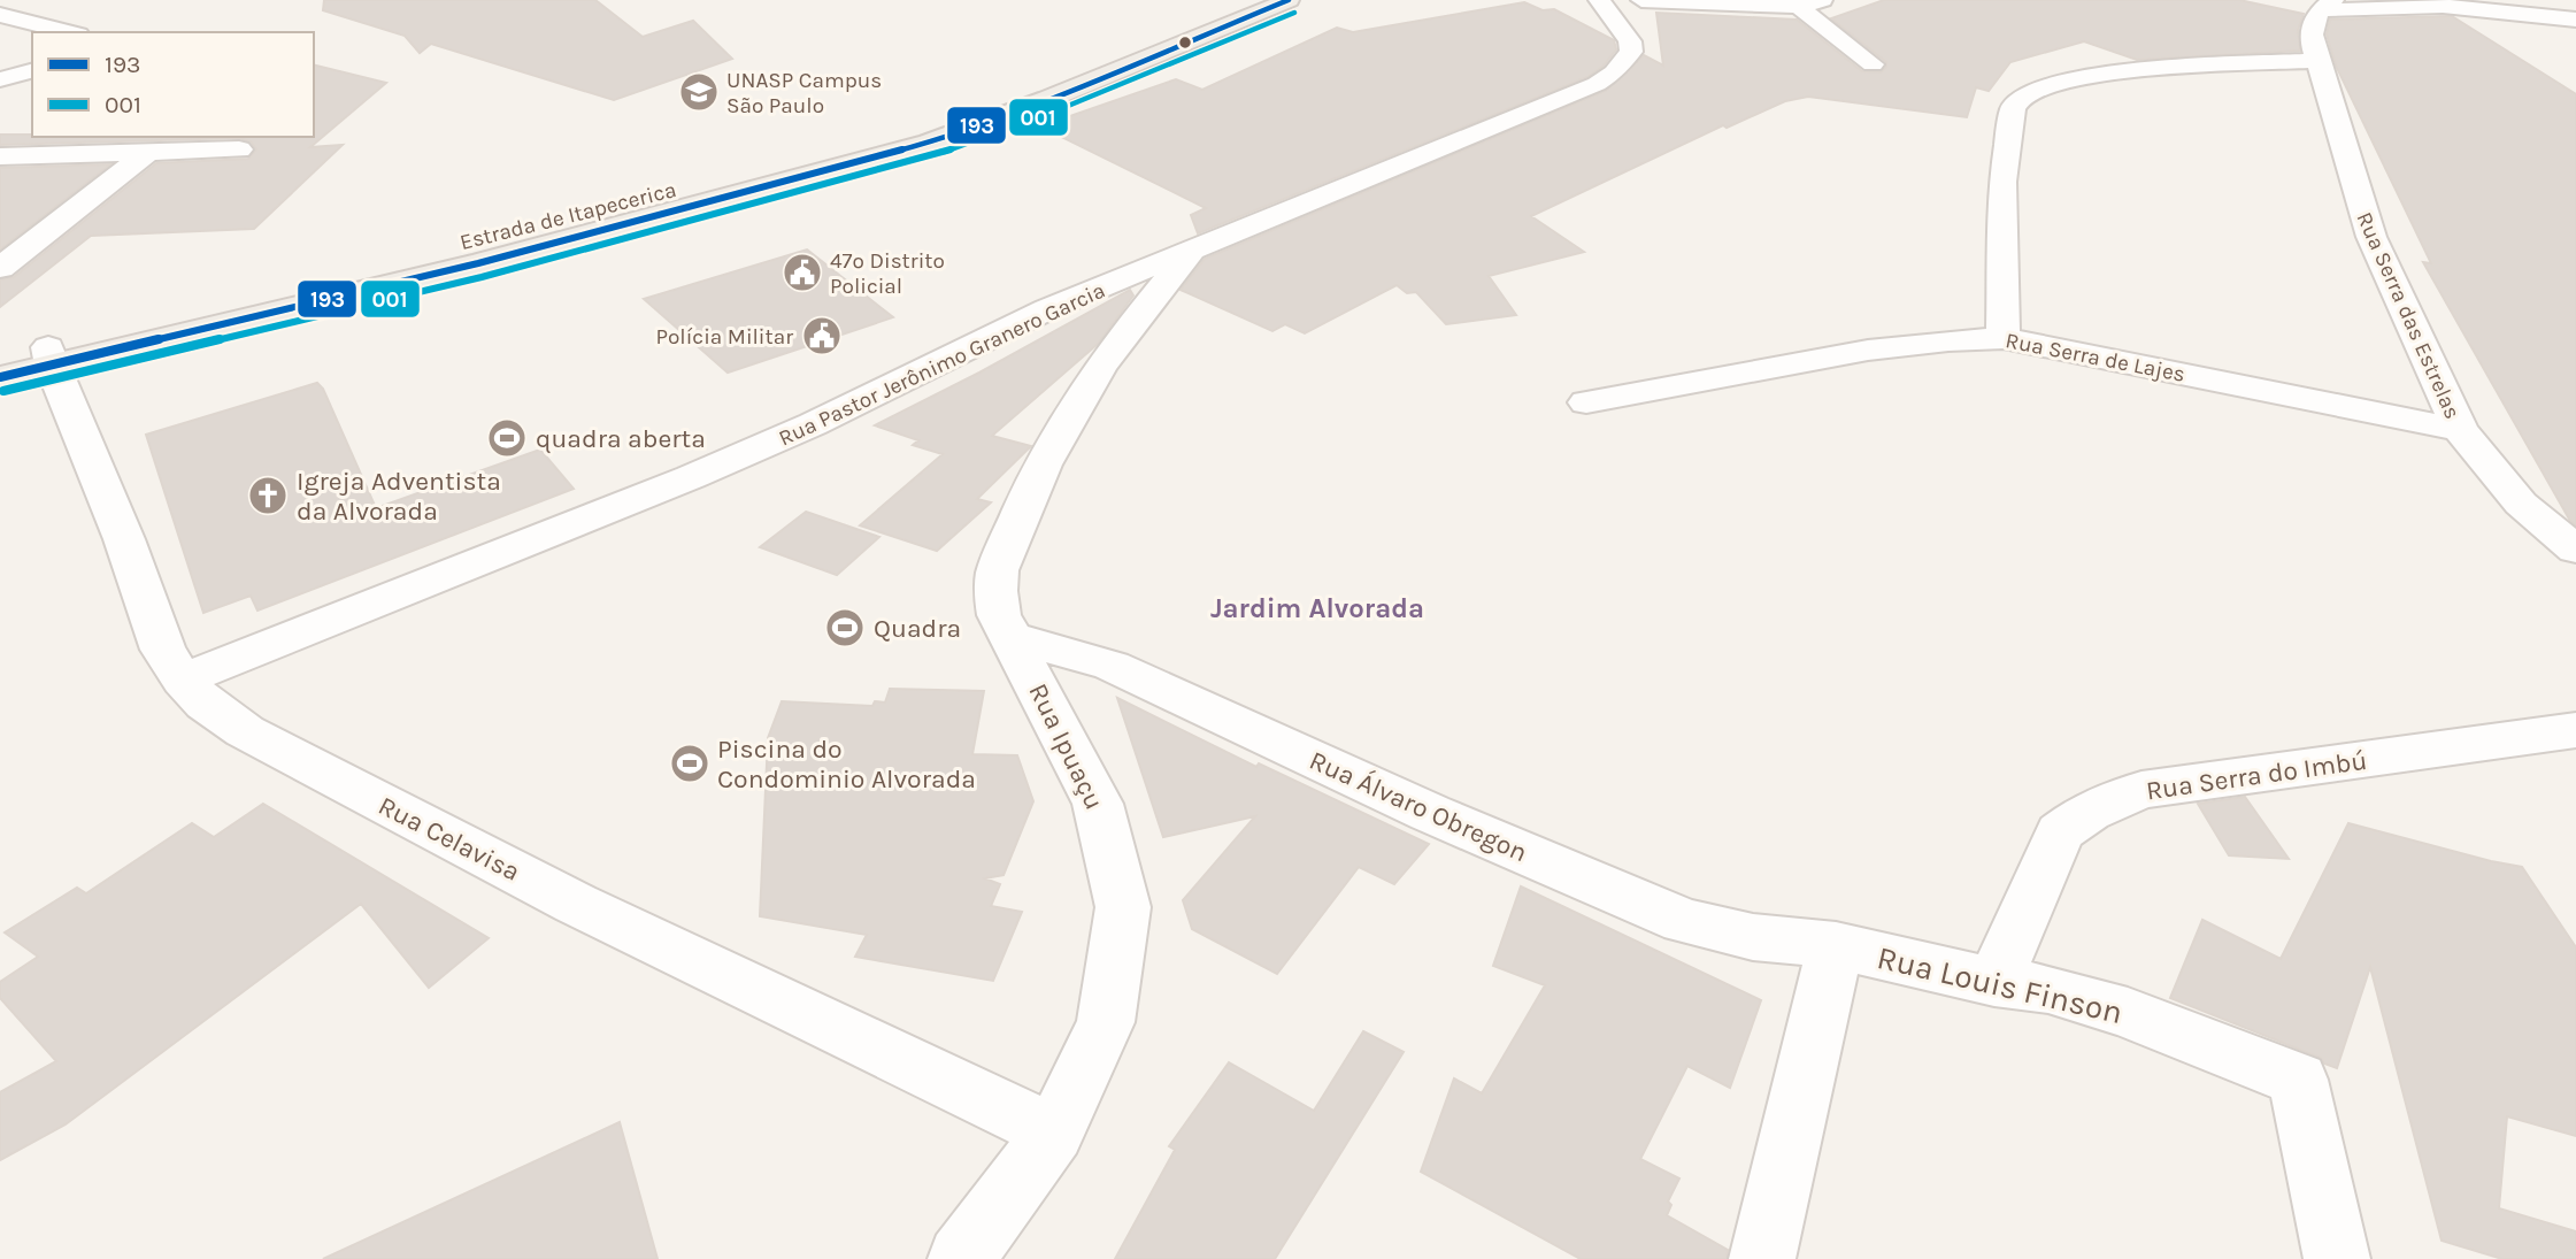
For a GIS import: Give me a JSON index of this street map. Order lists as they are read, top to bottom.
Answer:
{
  "streets": {
    "main road": ["Estrada de Itapecerica"],
    "street": [
      "Rua Serra das Estrelas",
      "Rua Serra de Lajes",
      "Rua Pastor Jerônimo Granero Garcia",
      "Rua Ipuaçu",
      "Rua Serra do Imbú",
      "Rua Álvaro Obregon",
      "Rua Celavisa",
      "Rua Louis Finson"
    ]
  },
  "crossings": [
    ["Estrada de Itapecerica", "Rua Celavisa"],
    ["Rua Serra das Estrelas", "Rua Serra de Lajes"],
    ["Rua Pastor Jerônimo Granero Garcia", "Rua Ipuaçu"],
    ["Rua Pastor Jerônimo Granero Garcia", "Rua Celavisa"],
    ["Rua Ipuaçu", "Rua Álvaro Obregon"],
    ["Rua Ipuaçu", "Rua Celavisa"],
    ["Rua Serra do Imbú", "Rua Louis Finson"],
    ["Rua Álvaro Obregon", "Rua Louis Finson"]
  ],
  "districts": ["Jardim Alvorada"],
  "places": {
    "school or university": ["UNASP Campus São Paulo"],
    "public building": ["47º Distrito Policial", "Polícia Militar"],
    "sports": ["quadra aberta", "Quadra", "Piscina do Condominio Alvorada"],
    "church": ["Igreja Adventista da Alvorada"]
  },
  "lines": ["transit line 193", "transit line 001"],
  "legend": ["193", "001"]
}
